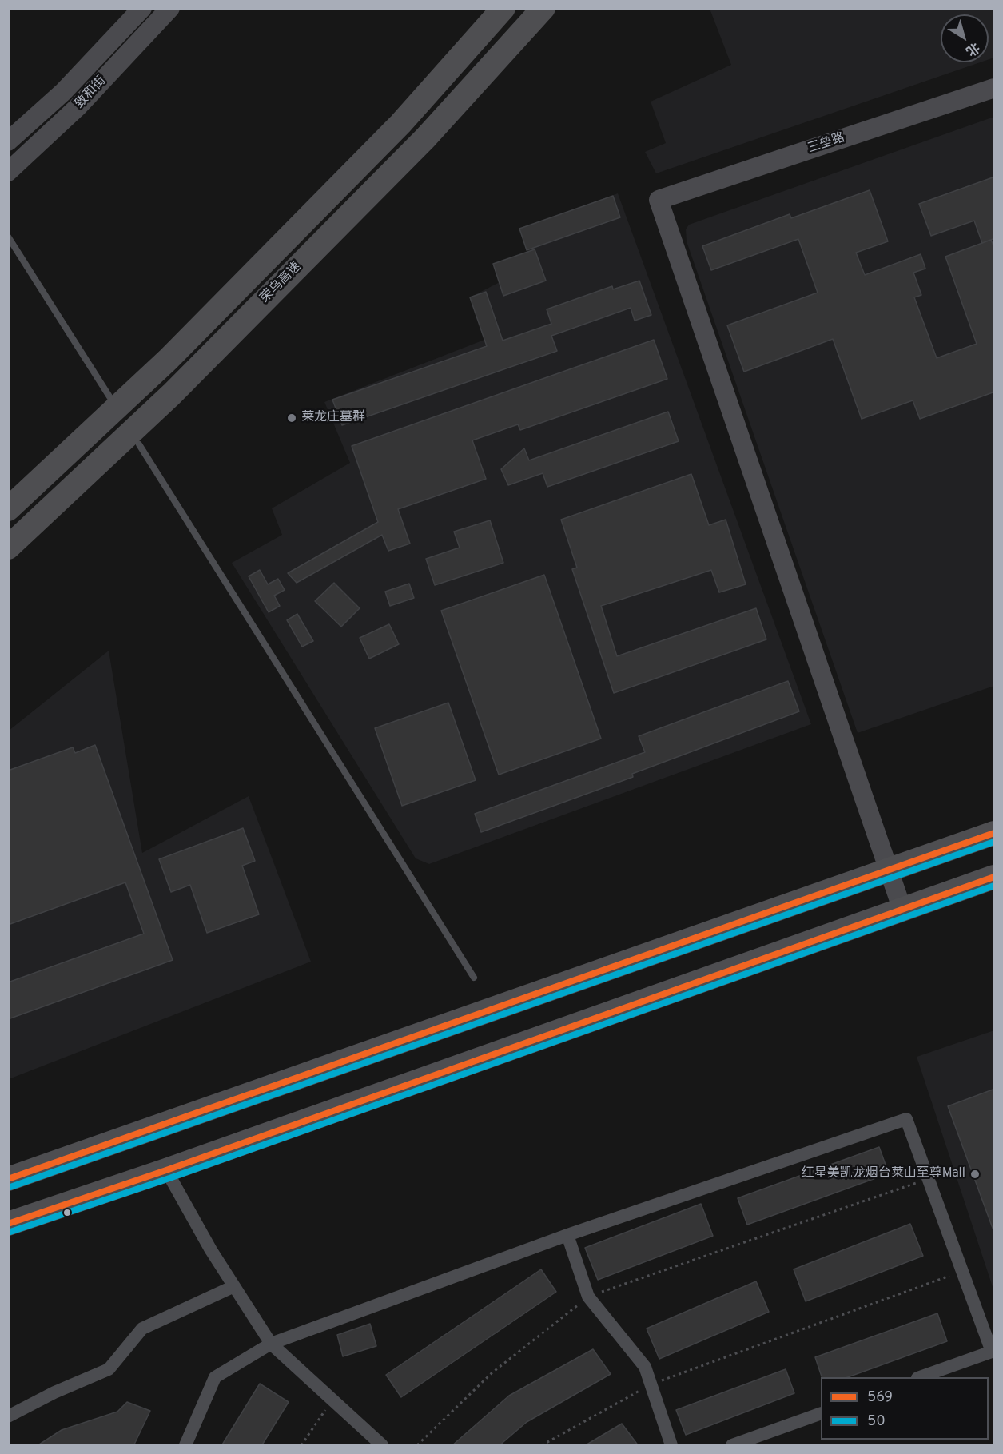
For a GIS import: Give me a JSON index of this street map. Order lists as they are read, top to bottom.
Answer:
{
  "streets": {
    "highway": ["荣乌高速"],
    "street": ["致和街", "三垒路"]
  },
  "places": ["莱龙庄墓群", "红星美凯龙烟台莱山至尊Mall"],
  "lines": ["transit line 569", "transit line 50"],
  "legend": ["569", "50"],
  "north": "bottom right"
}
